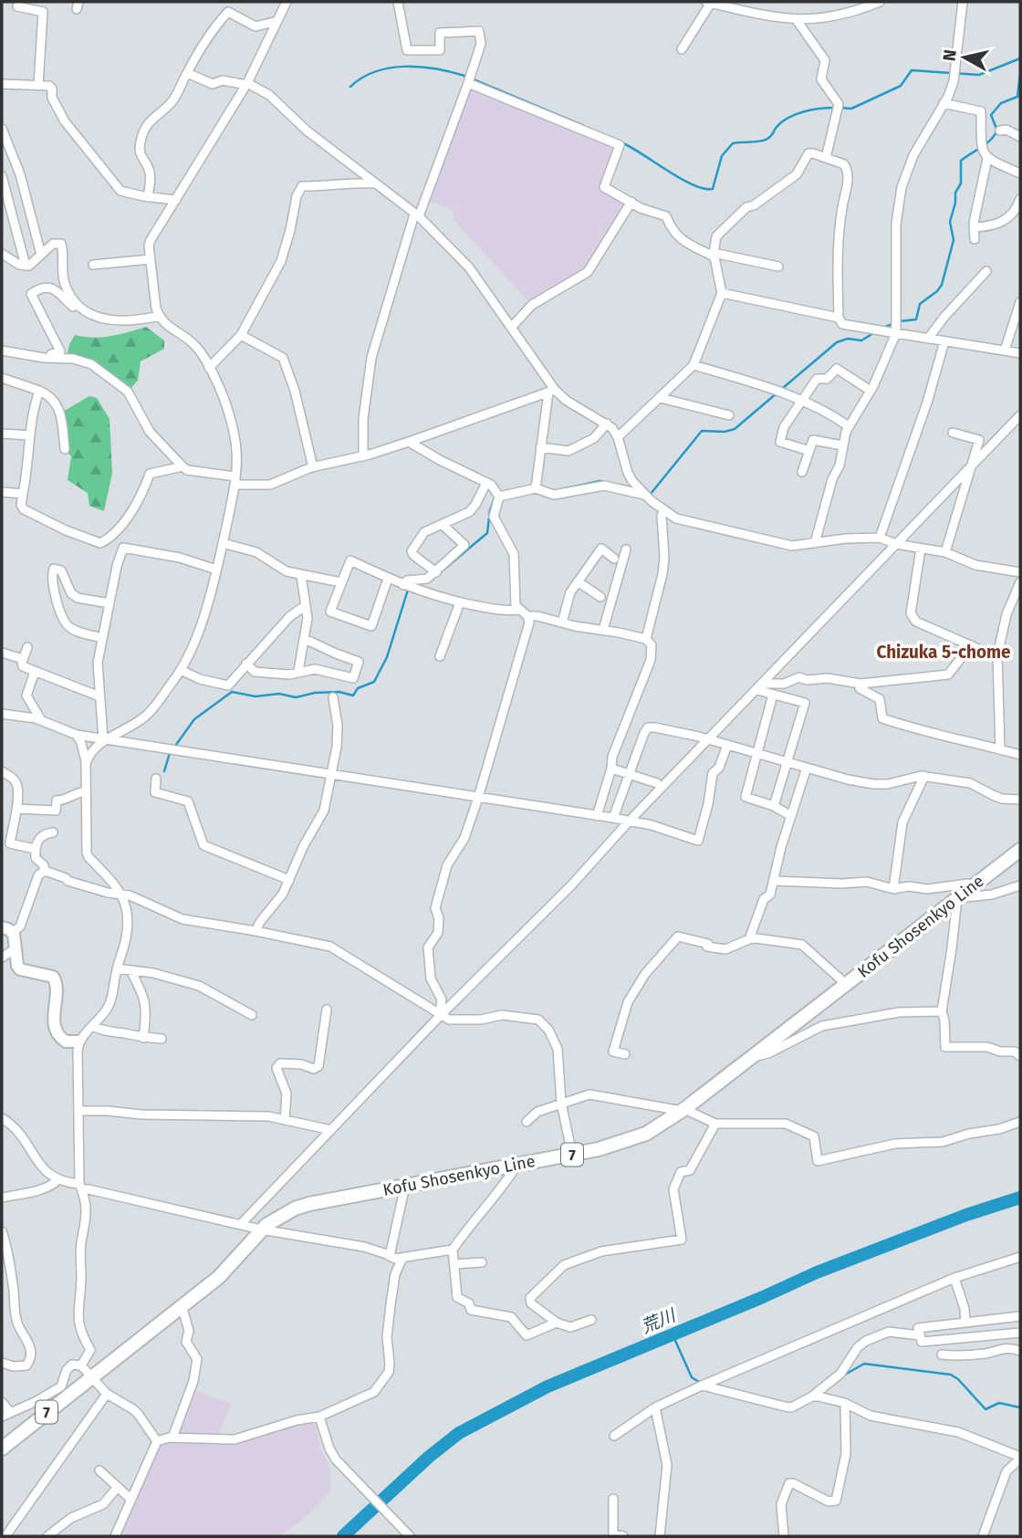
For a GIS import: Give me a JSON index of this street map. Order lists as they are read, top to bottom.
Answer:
{
  "streets": {
    "main road": ["Kofu Shosenkyo Line", "7"]
  },
  "districts": ["Chizuka 5-chome"],
  "water": ["荒川"],
  "north": "left"
}
